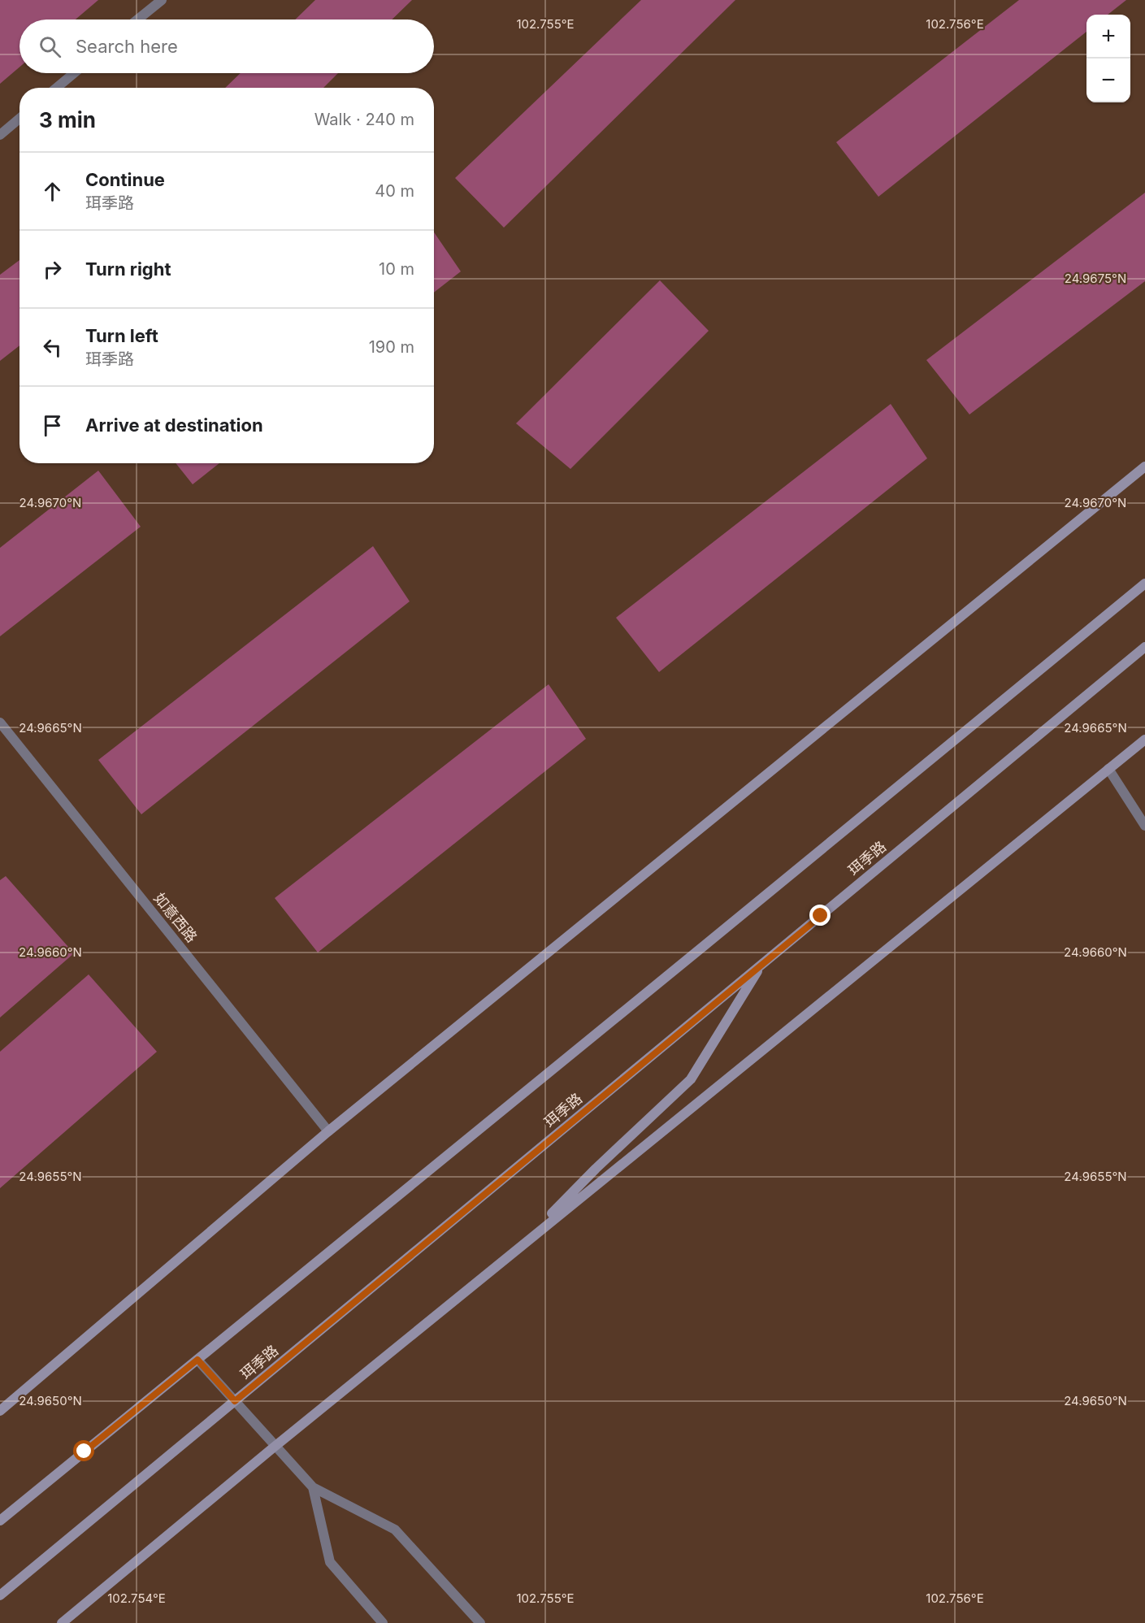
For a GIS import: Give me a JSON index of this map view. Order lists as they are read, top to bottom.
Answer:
{
  "streets": {
    "main road": ["珥季路"],
    "street": ["如意西路"]
  },
  "page": {
    "map_buttons": ["+", "−"],
    "search": "Search here",
    "heading": ["3 min", "Walk · 240 m"],
    "list": [
      ["Continue", "珥季路", "40 m"],
      ["Turn right", "10 m"],
      ["Turn left", "珥季路", "190 m"],
      "Arrive at destination"
    ]
  },
  "coordinates": [
    "102.755°E",
    "102.756°E",
    "24.9675°N",
    "24.9670°N",
    "24.9665°N",
    "24.9660°N",
    "24.9655°N",
    "24.9650°N",
    "102.754°E"
  ]
}
